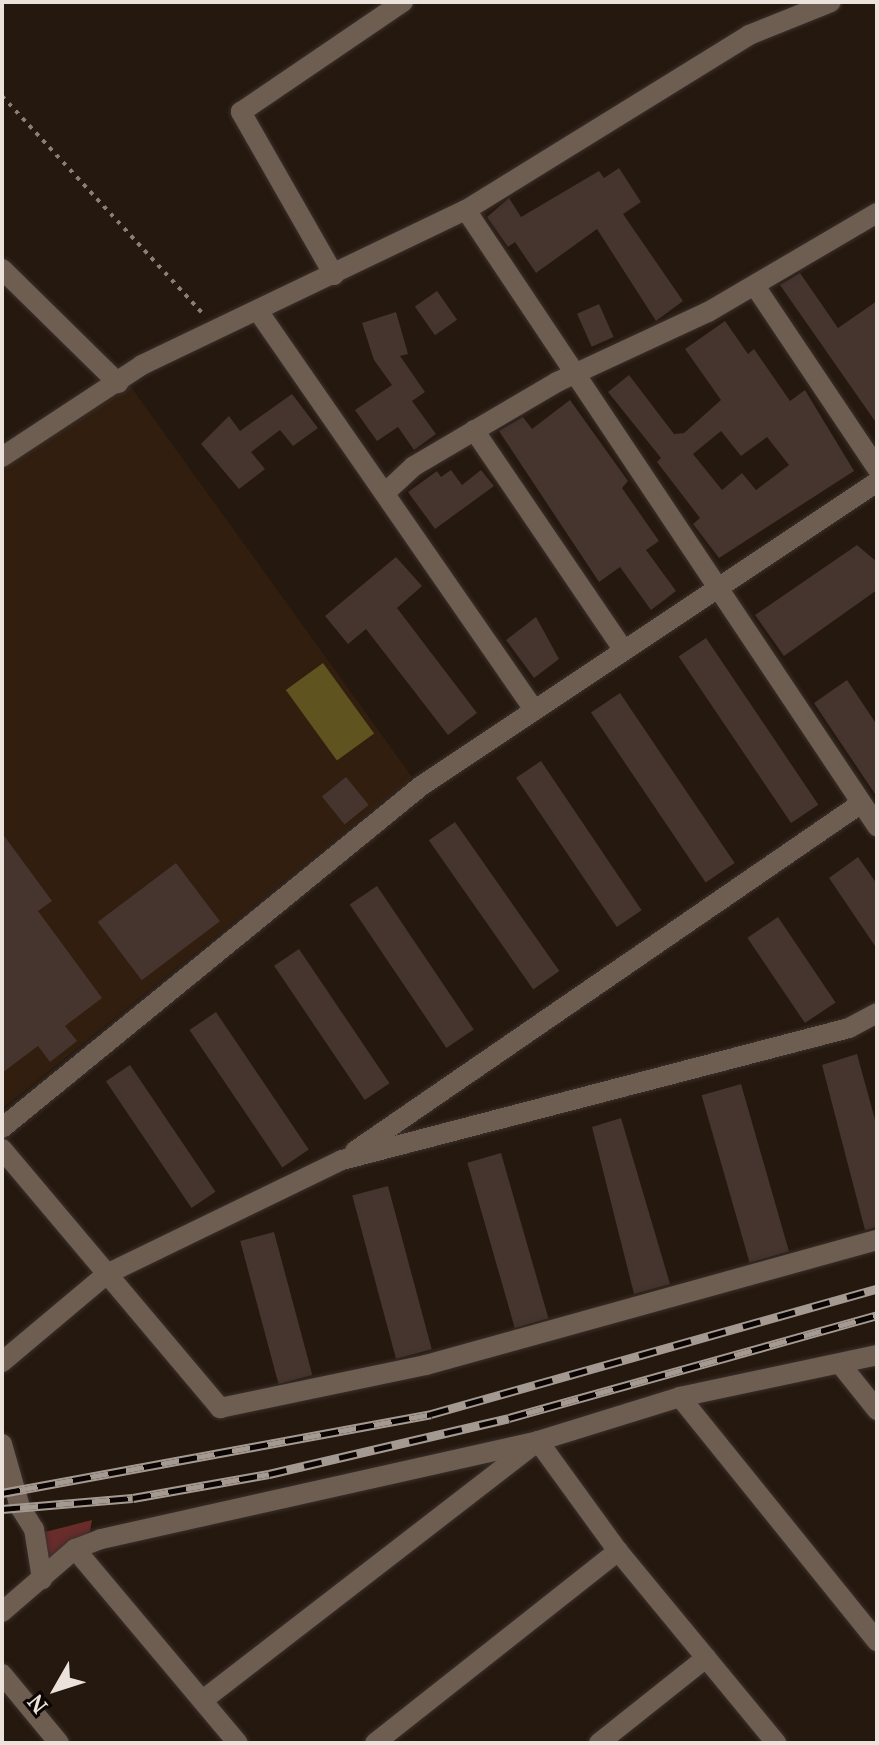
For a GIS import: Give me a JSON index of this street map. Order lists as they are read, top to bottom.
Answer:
{
  "north": "bottom left"
}
